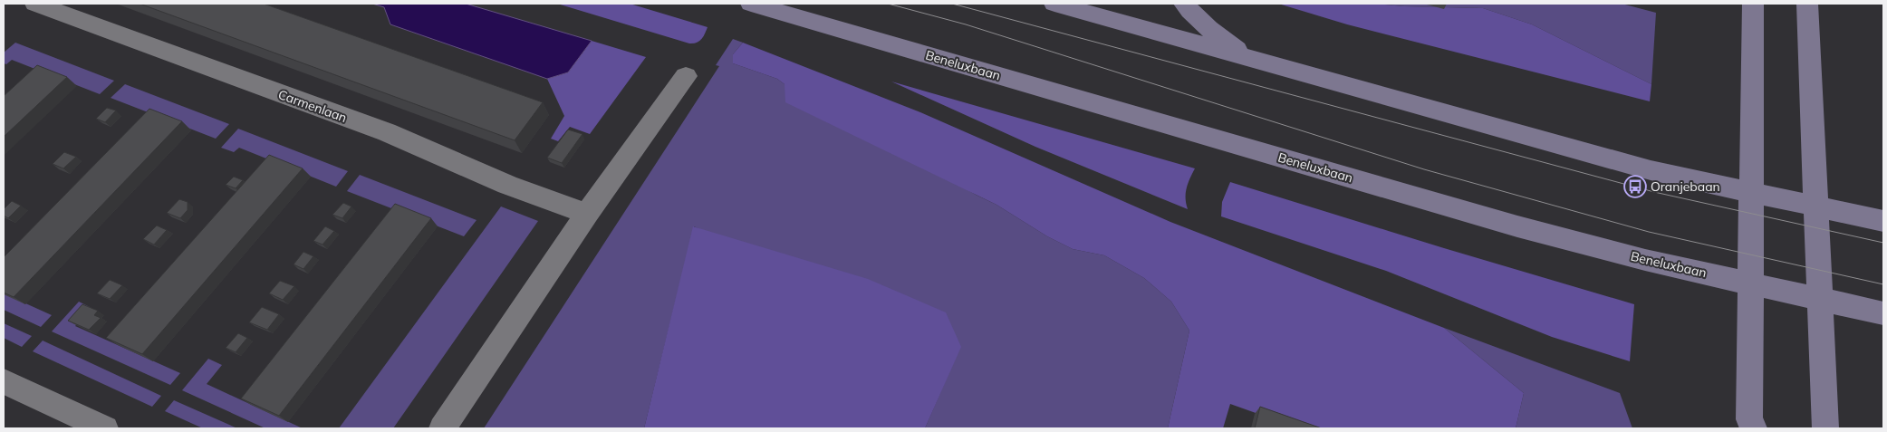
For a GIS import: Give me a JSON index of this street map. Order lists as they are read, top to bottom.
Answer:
{
  "streets": {
    "main road": ["Beneluxbaan"],
    "street": ["Carmenlaan"]
  },
  "places": {
    "bus stop": ["Oranjebaan"]
  }
}
